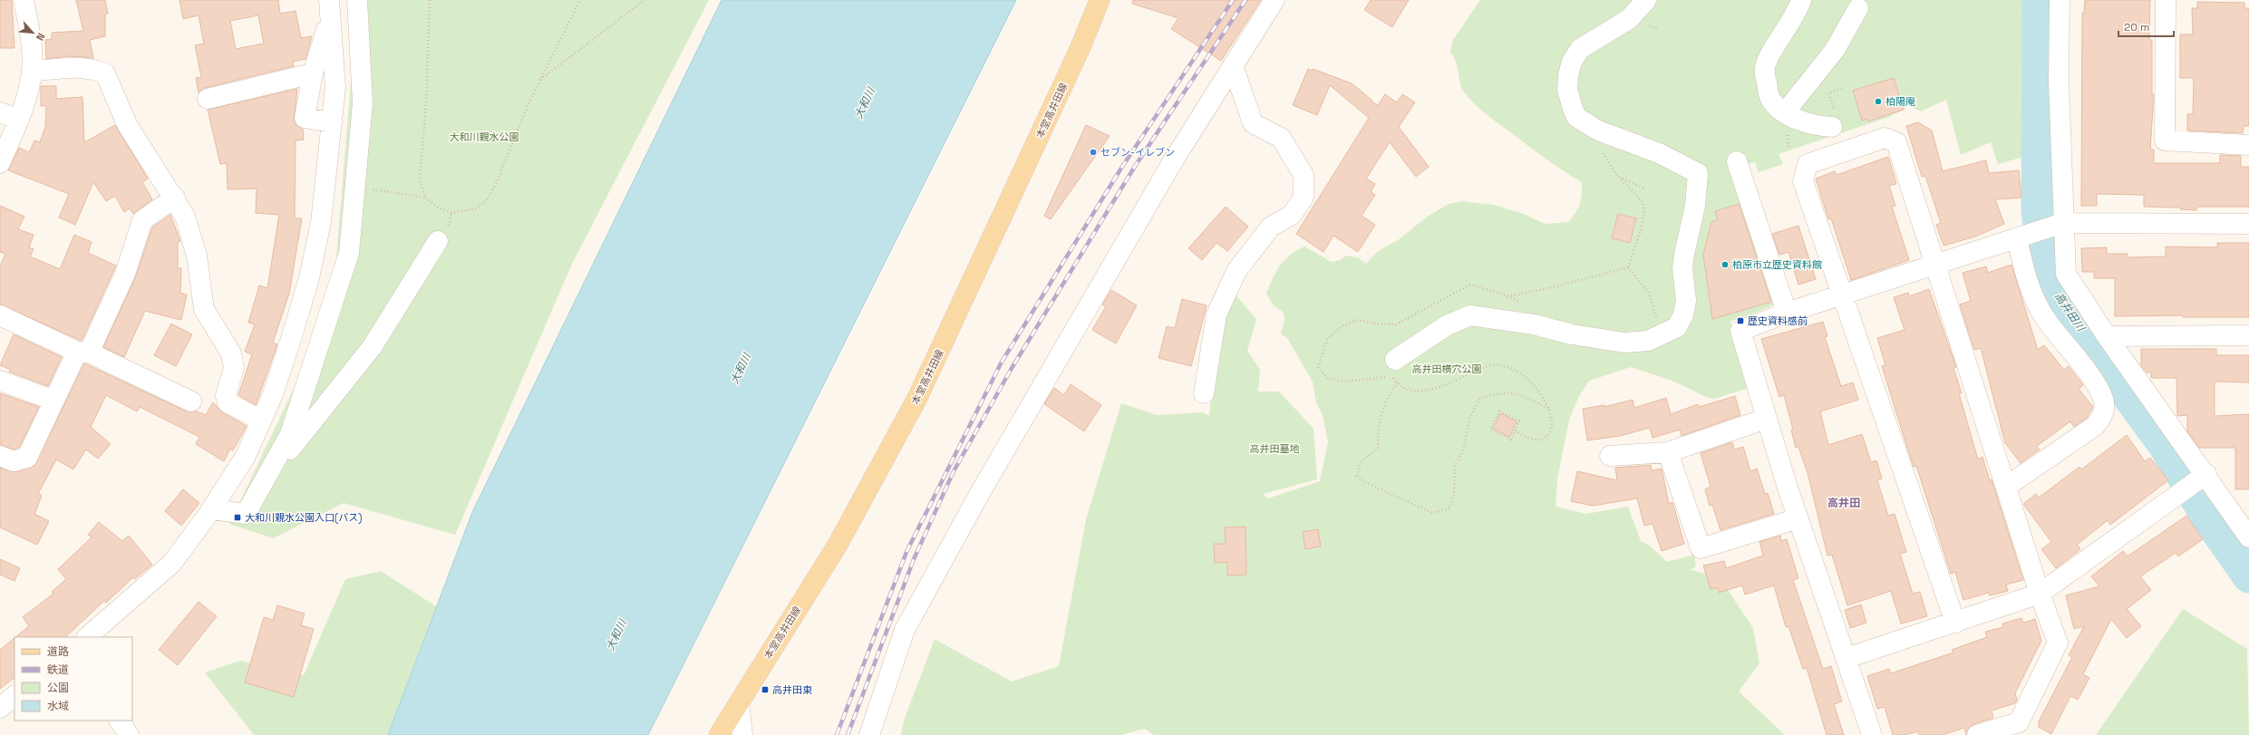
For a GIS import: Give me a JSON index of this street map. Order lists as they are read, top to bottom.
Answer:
{
  "streets": {
    "main road": ["本堂高井田線"]
  },
  "districts": ["高井田"],
  "water": ["大和川", "高井田川"],
  "parks": ["大和川親水公園", "高井田横穴公園", "高井田墓地"],
  "places": {
    "other": ["柏陽庵", "セブン-イレブン", "柏原市立歴史資料館"],
    "transit": ["歴史資料感前", "大和川親水公園入口(バス)", "高井田東"]
  },
  "legend": [
    "道路",
    "鉄道",
    "公園",
    "水域"
  ],
  "scale_bar": "20 m",
  "north": "bottom right"
}
